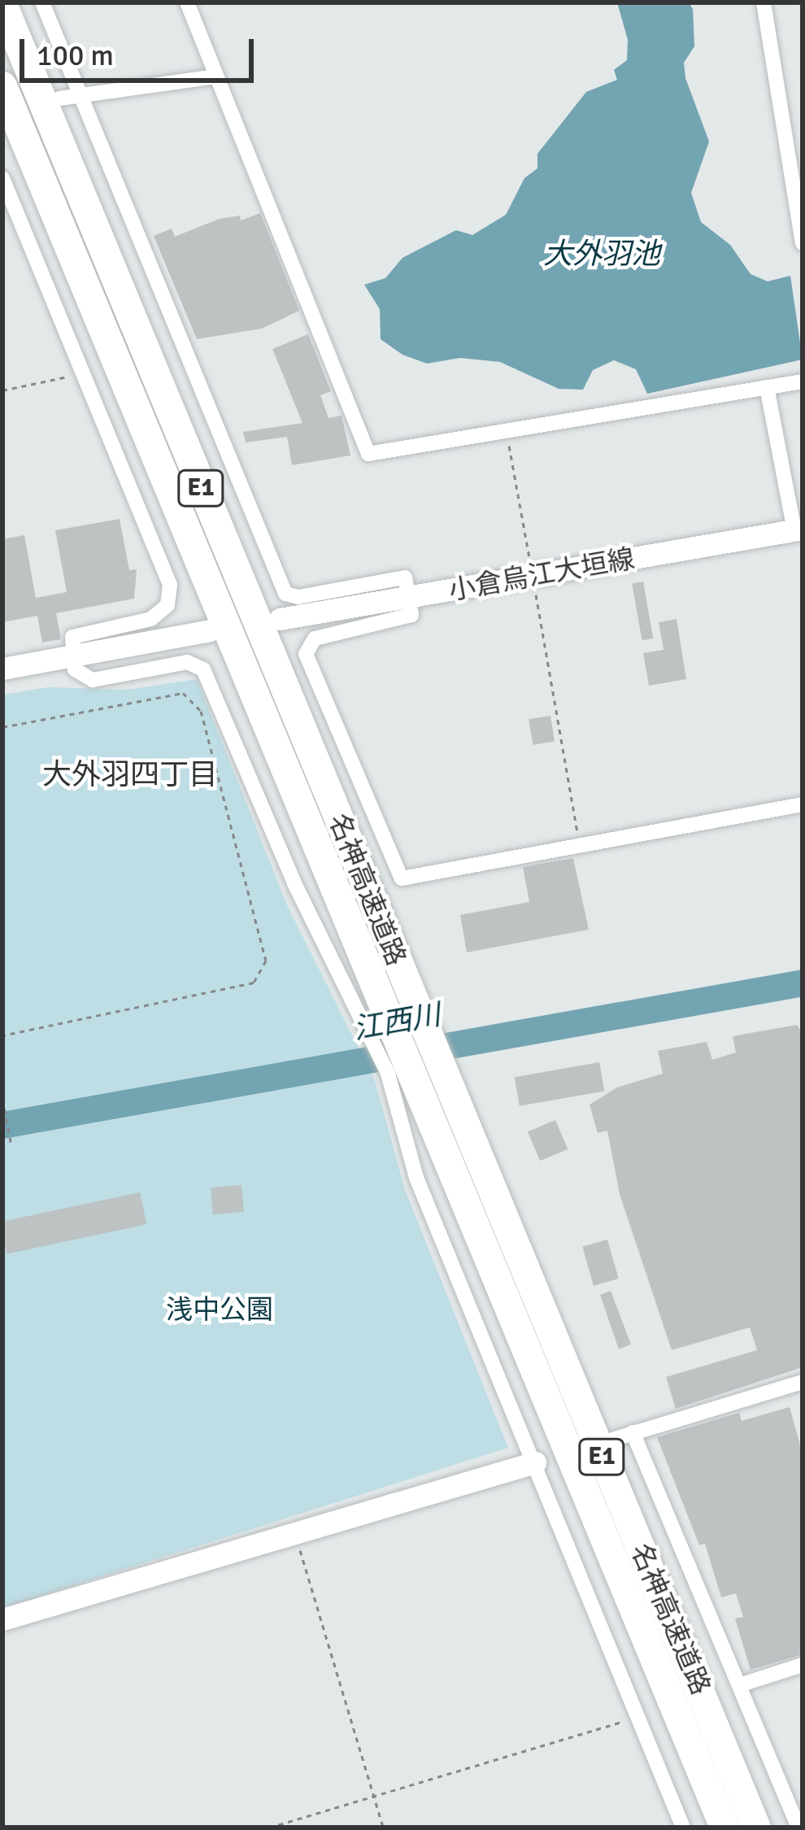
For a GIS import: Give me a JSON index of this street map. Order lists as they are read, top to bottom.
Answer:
{
  "streets": {
    "highway": ["E1", "名神高速道路"],
    "main road": ["小倉烏江大垣線"]
  },
  "districts": ["大外羽四丁目"],
  "water": ["大外羽池", "江西川"],
  "parks": ["浅中公園"],
  "scale_bar": "100 m"
}
